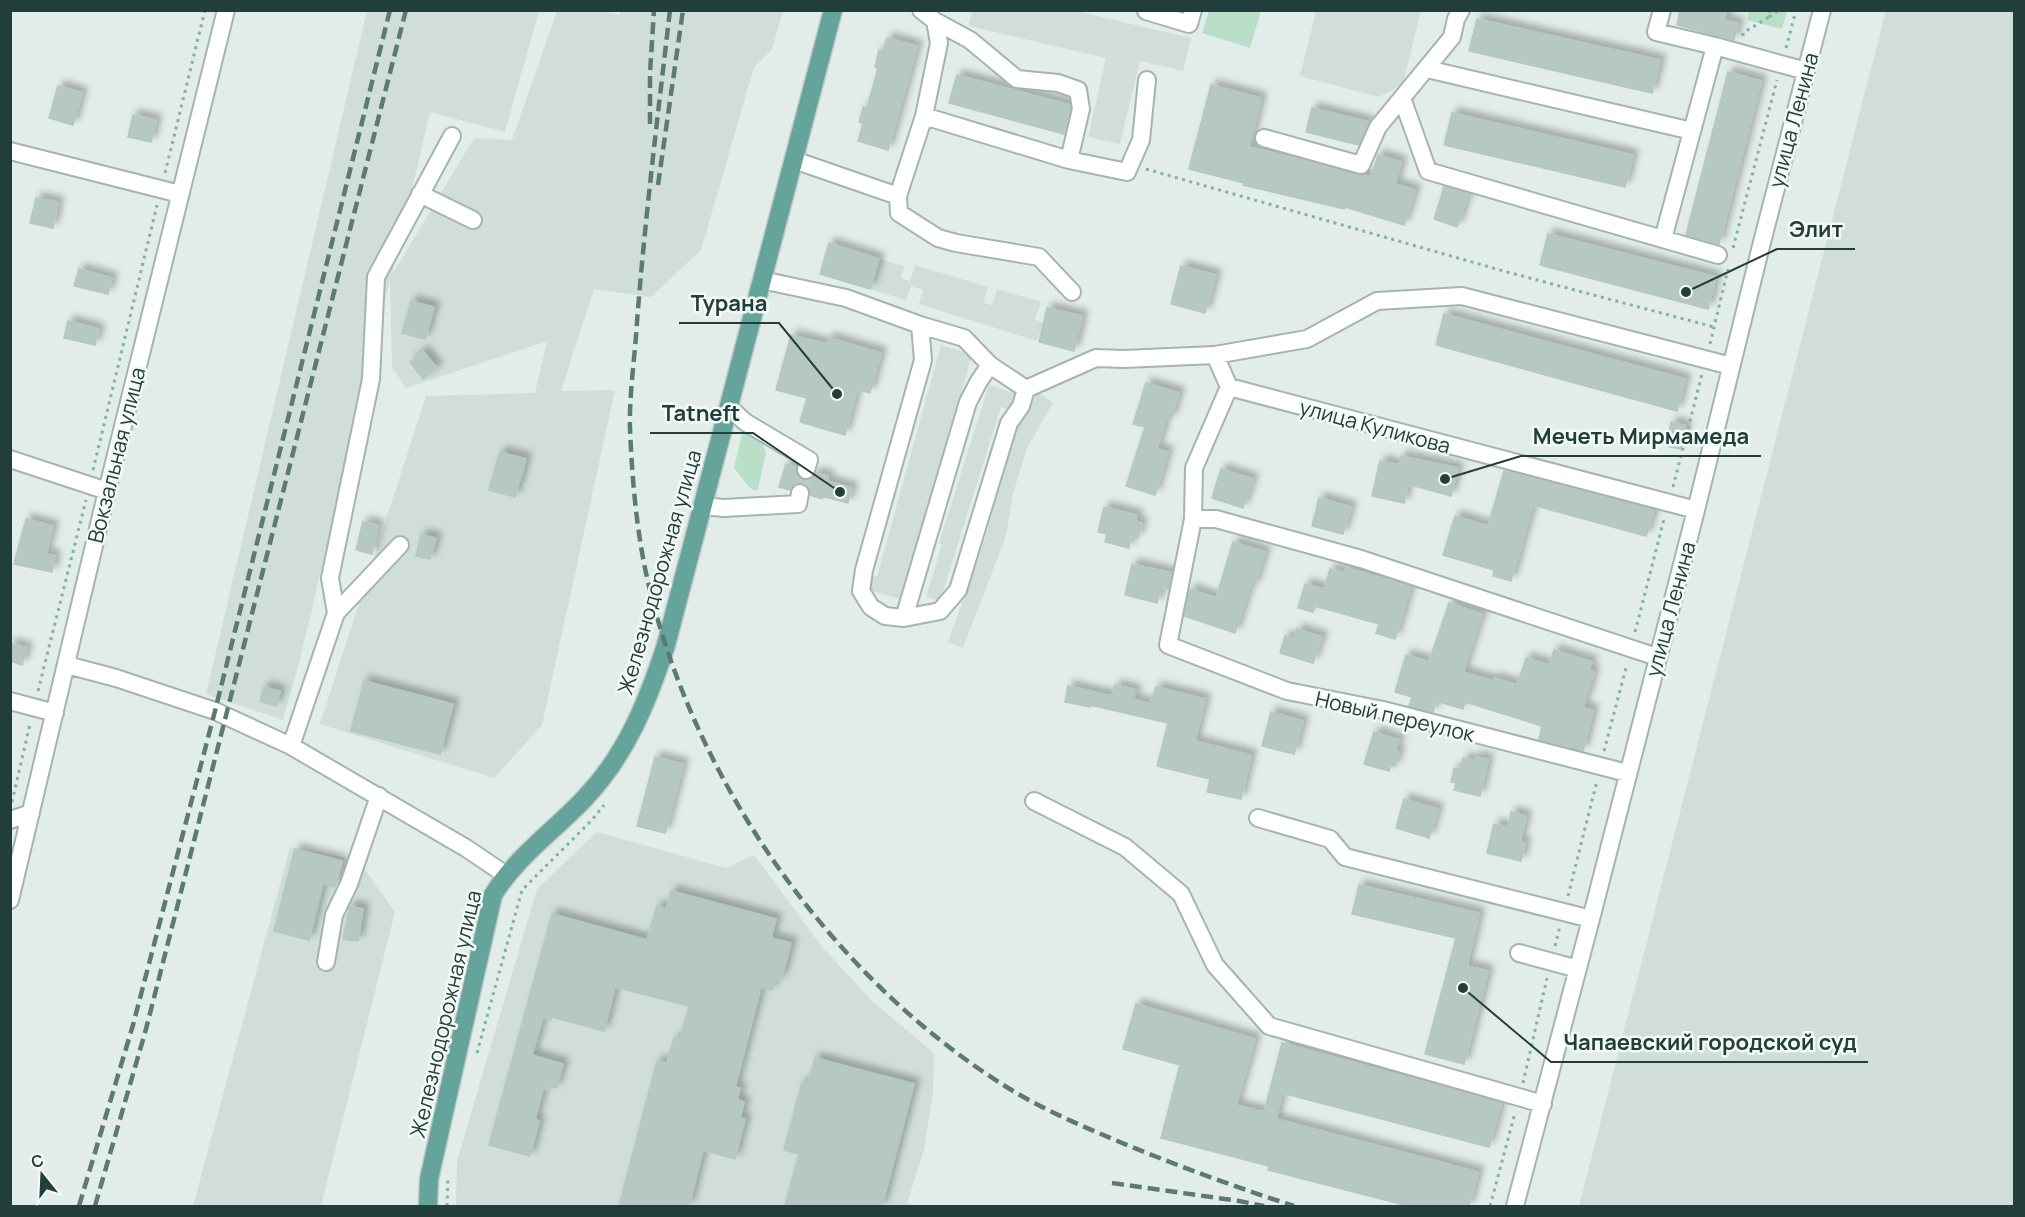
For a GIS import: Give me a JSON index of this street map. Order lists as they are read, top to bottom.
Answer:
{
  "streets": {
    "main road": ["Железнодорожная улица"],
    "street": [
      "улица Ленина",
      "улица Куликова",
      "Вокзальная улица",
      "Новый переулок"
    ]
  },
  "crossings": [
    ["улица Ленина", "улица Куликова"],
    ["улица Ленина", "Новый переулок"]
  ],
  "places": [
    "Элит",
    "Турана",
    "Мечеть Мирмамеда",
    "Tatneft",
    "Чапаевский городской суд"
  ],
  "north": "top"
}
